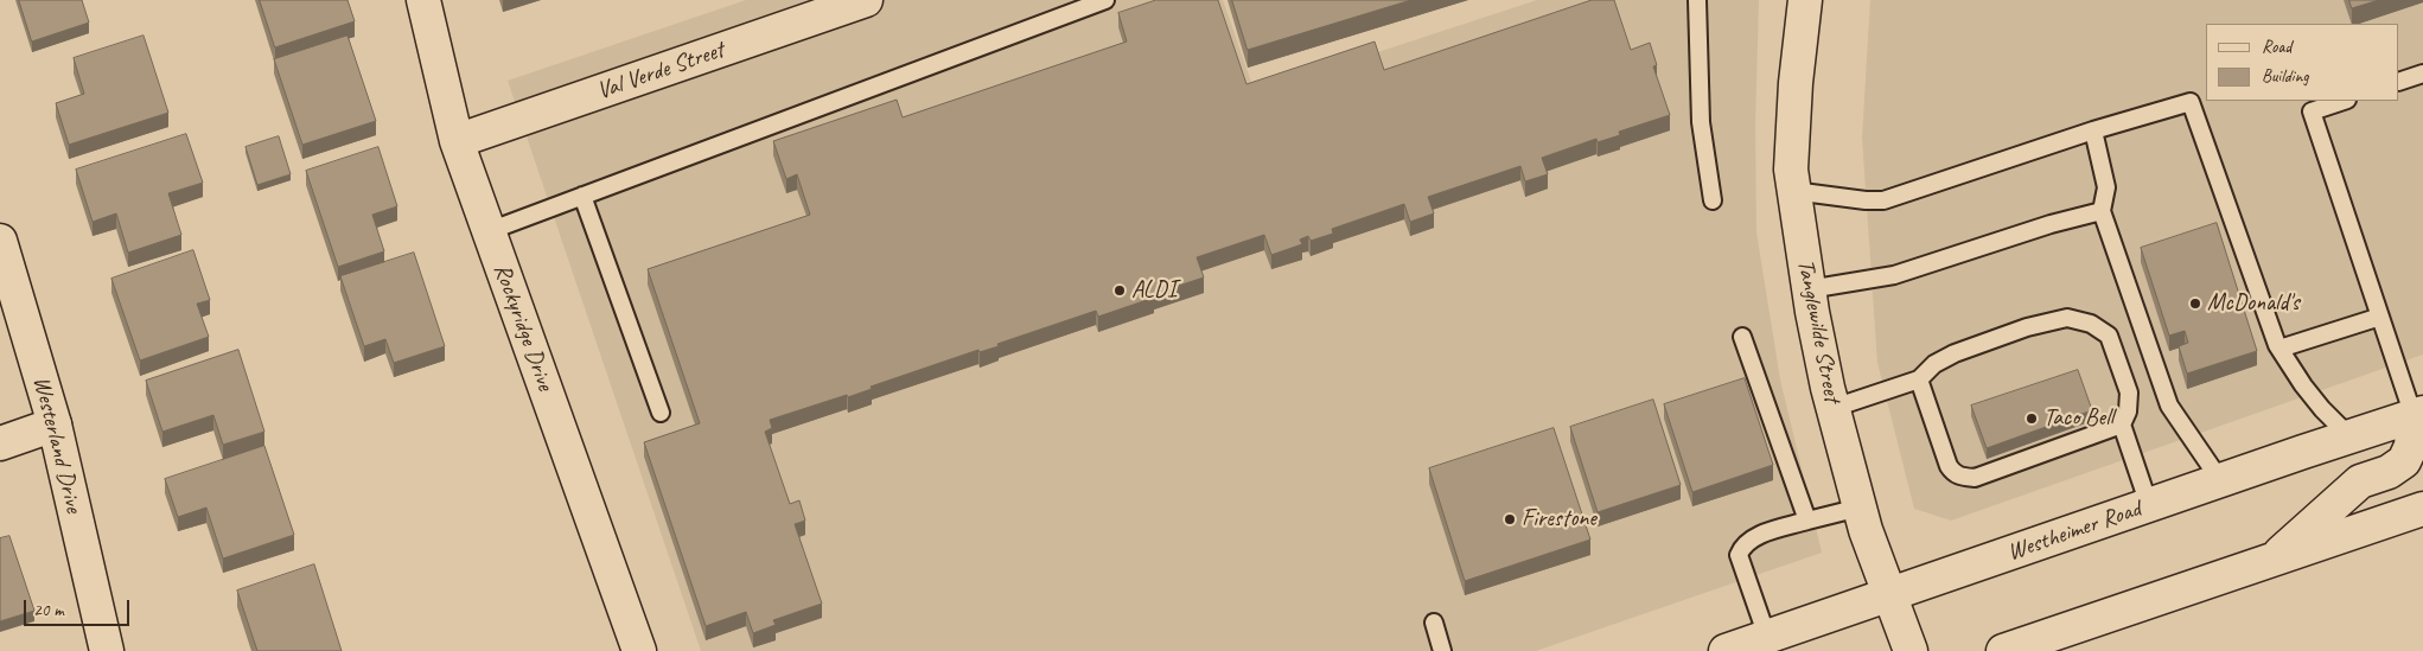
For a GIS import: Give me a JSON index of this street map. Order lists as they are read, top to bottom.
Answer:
{
  "streets": {
    "street": [
      "Val Verde Street",
      "Rockyridge Drive",
      "Tanglewilde Street",
      "Westerland Drive",
      "Westheimer Road"
    ]
  },
  "crossings": [
    ["Val Verde Street", "Rockyridge Drive"],
    ["Tanglewilde Street", "Westheimer Road"]
  ],
  "places": [
    "ALDI",
    "McDonald's",
    "Taco Bell",
    "Firestone"
  ],
  "legend": ["Road", "Building"],
  "scale_bar": "20 m"
}
